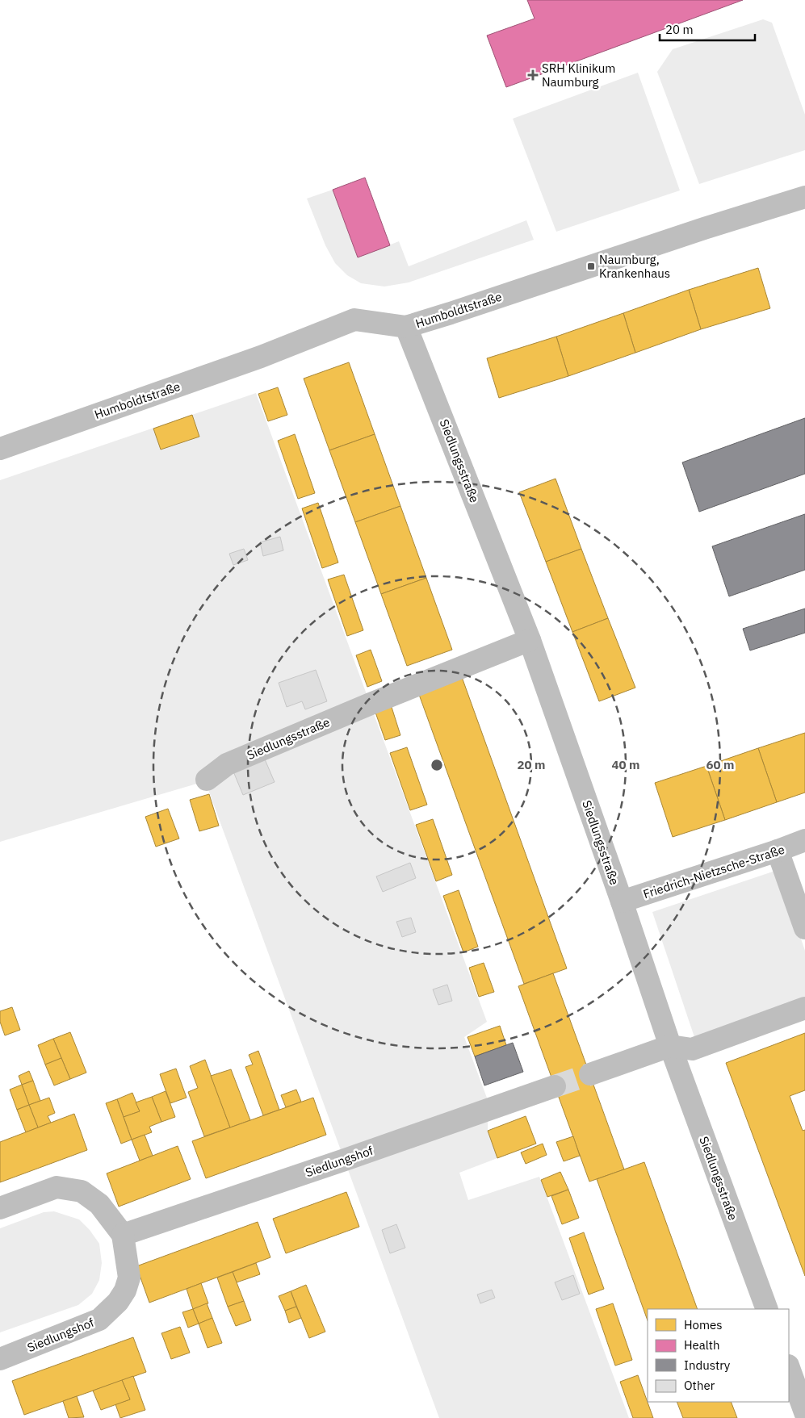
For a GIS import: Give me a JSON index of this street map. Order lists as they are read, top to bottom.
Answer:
{
  "streets": {
    "street": [
      "Humboldtstraße",
      "Siedlungsstraße",
      "Friedrich-Nietzsche-Straße",
      "Siedlungshof"
    ]
  },
  "crossings": [
    ["Humboldtstraße", "Siedlungsstraße"],
    ["Siedlungsstraße", "Friedrich-Nietzsche-Straße"]
  ],
  "places": {
    "health": ["SRH Klinikum Naumburg"],
    "transit": ["Naumburg, Krankenhaus"]
  },
  "legend": [
    "Homes",
    "Health",
    "Industry",
    "Other"
  ],
  "scale_bar": "20 m",
  "rings": ["20 m", "40 m", "60 m"]
}
